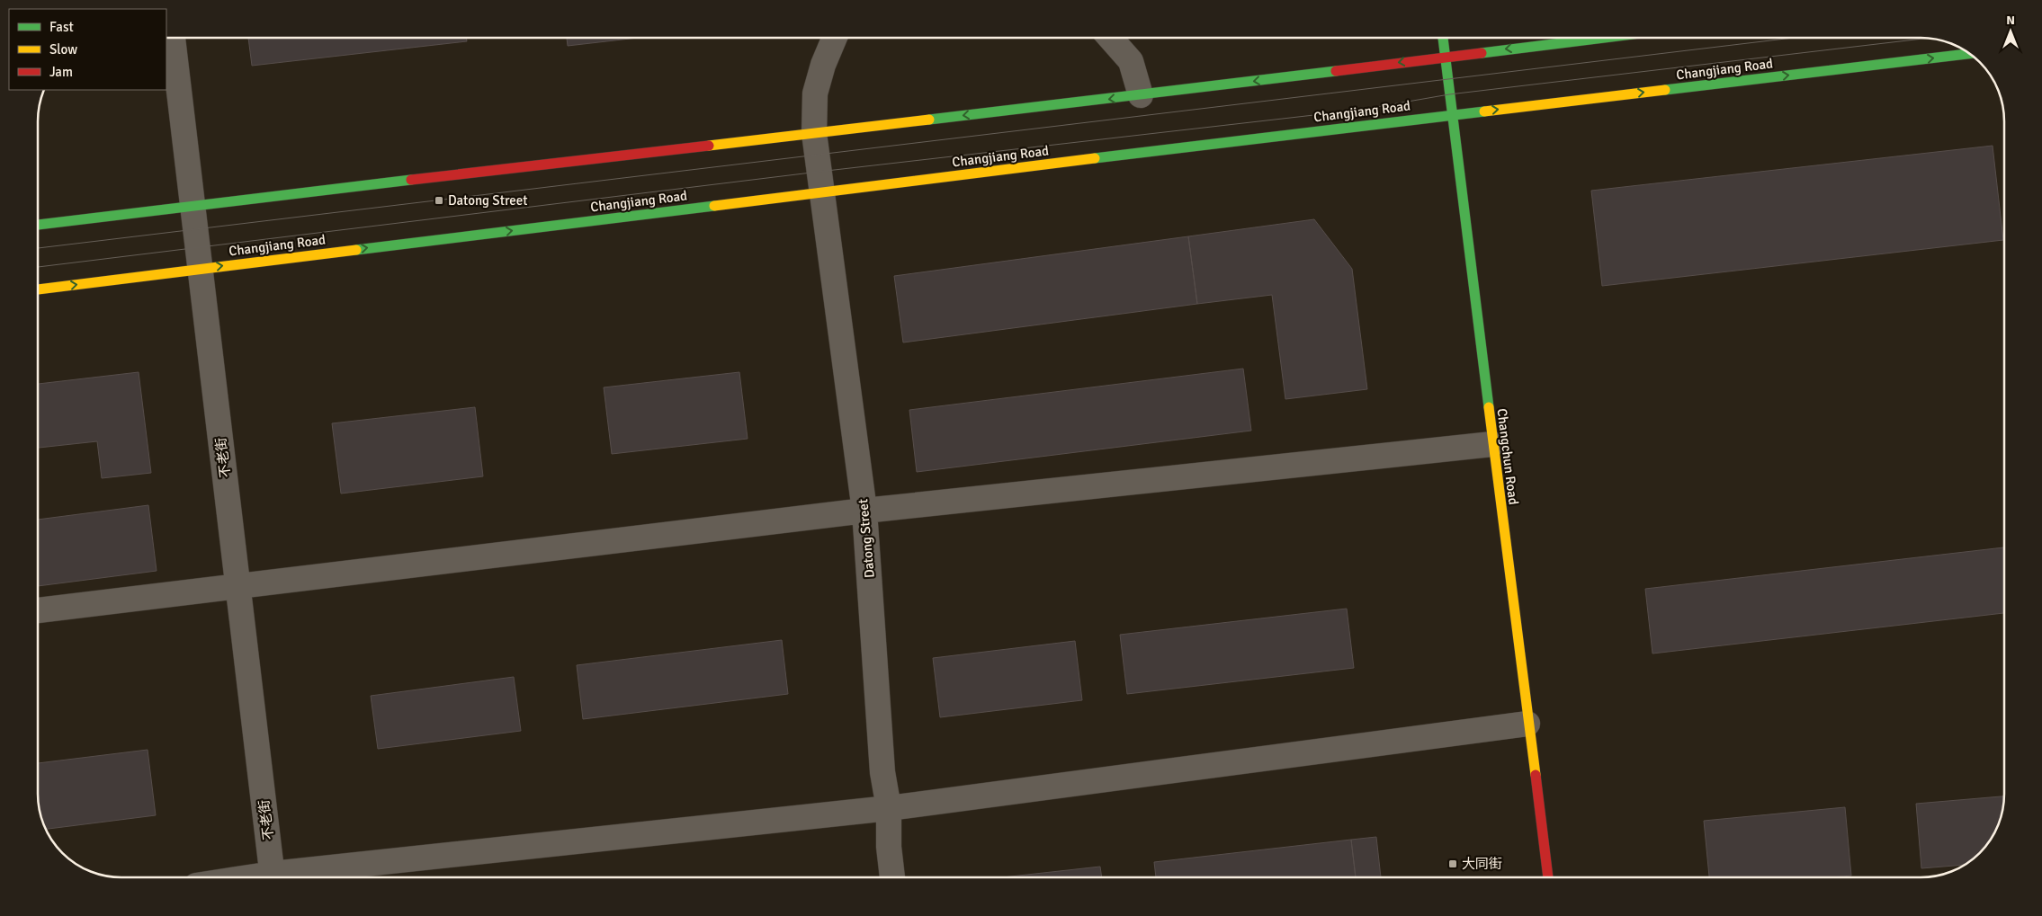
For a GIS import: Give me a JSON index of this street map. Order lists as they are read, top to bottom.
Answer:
{
  "streets": {
    "main road": ["Changjiang Road", "Changchun Road"],
    "street": ["不老街", "Datong Street"]
  },
  "crossings": [
    ["Changjiang Road", "Changchun Road"],
    ["Changjiang Road", "不老街"],
    ["Changjiang Road", "Datong Street"]
  ],
  "places": {
    "transit": ["Datong Street", "大同街"]
  },
  "legend": ["Fast", "Slow", "Jam"],
  "north": "top"
}
